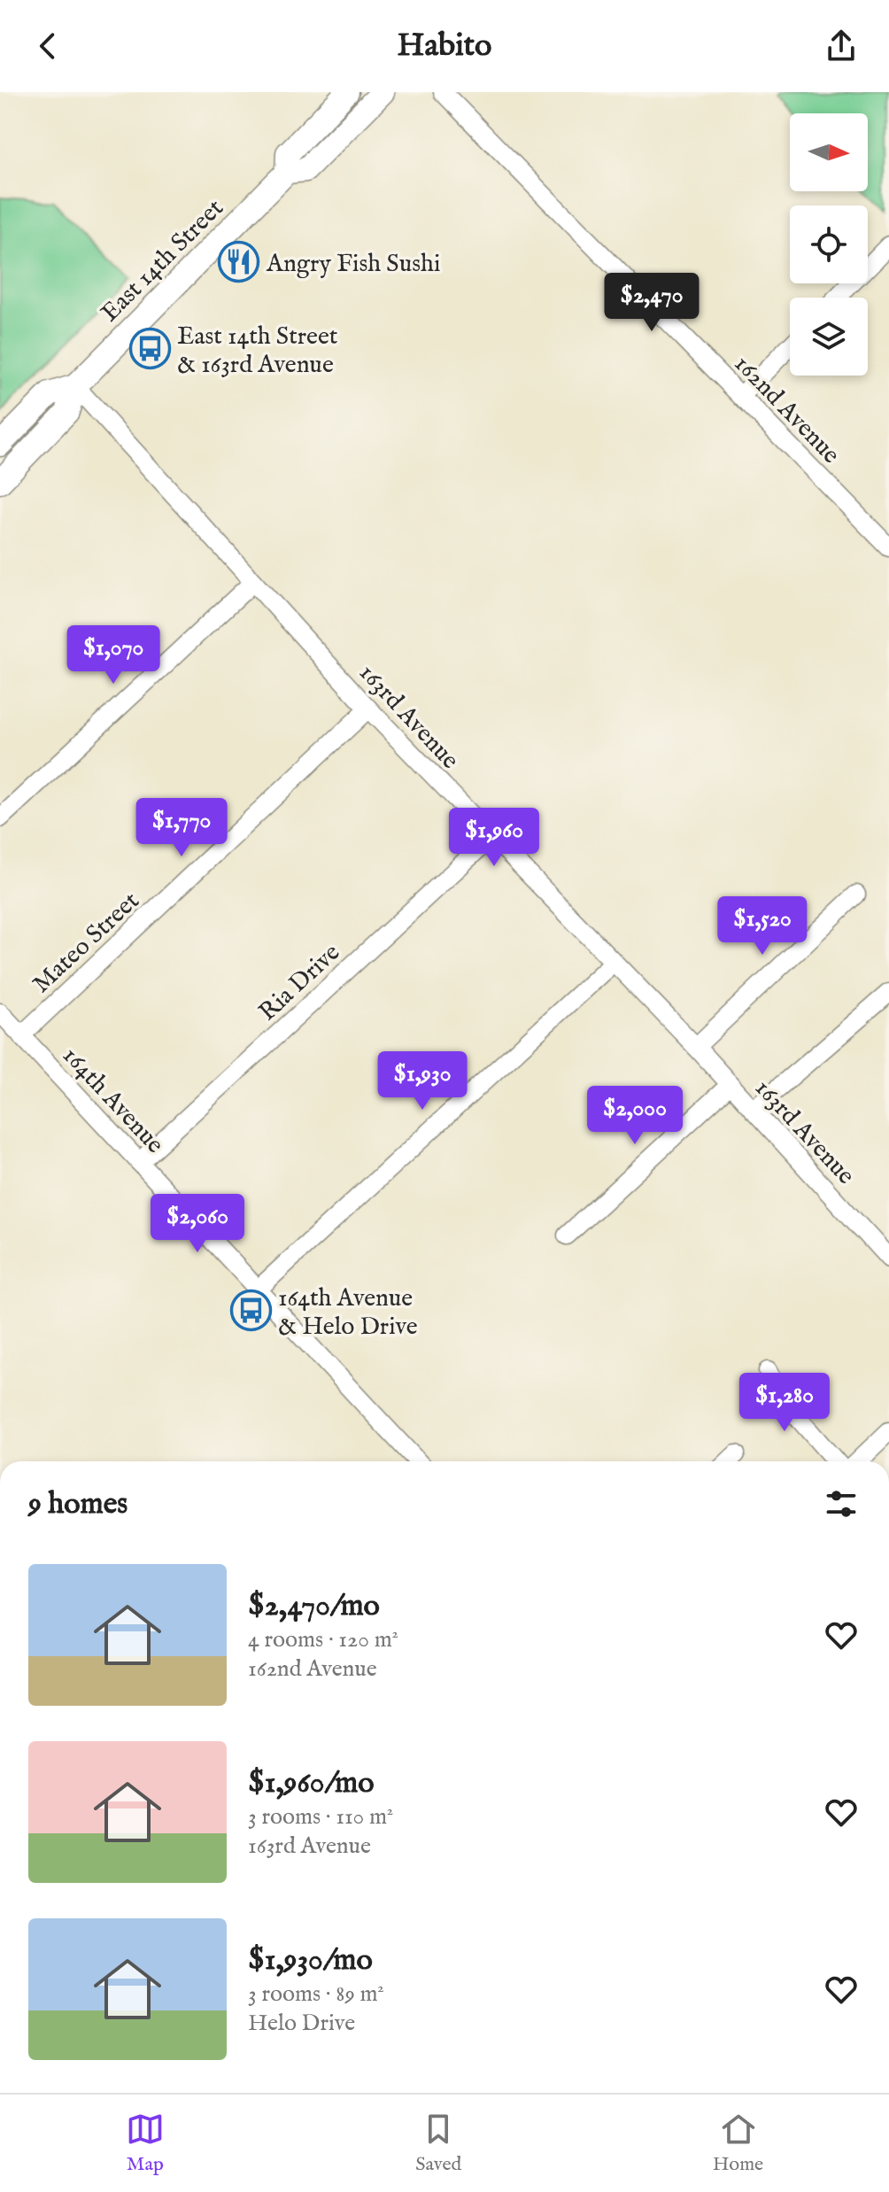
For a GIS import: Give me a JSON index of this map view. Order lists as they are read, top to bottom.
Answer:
{
  "streets": {
    "main road": ["East 14th Street"],
    "street": [
      "162nd Avenue",
      "163rd Avenue",
      "Mateo Street",
      "Ria Drive",
      "164th Avenue"
    ]
  },
  "crossings": [
    ["East 14th Street", "163rd Avenue"],
    ["163rd Avenue", "Mateo Street"],
    ["163rd Avenue", "Ria Drive"],
    ["Mateo Street", "164th Avenue"],
    ["Ria Drive", "164th Avenue"]
  ],
  "places": {
    "restaurant": ["Angry Fish Sushi"],
    "bus stop": ["East 14th Street & 163rd Avenue", "164th Avenue & Helo Drive"]
  },
  "north": "right",
  "page": {
    "header": "Habito",
    "price": [
      "$2,470",
      "$1,070",
      "$1,770",
      "$1,960",
      "$1,520",
      "$1,930",
      "$2,000",
      "$2,060",
      "$1,280"
    ],
    "heading": "9 homes",
    "list": [
      {
        "name": "$2,470/mo",
        "note": "4 rooms · 120 m² · 162nd Avenue"
      },
      {
        "name": "$1,960/mo",
        "note": "3 rooms · 110 m² · 163rd Avenue"
      },
      {
        "name": "$1,930/mo",
        "note": "3 rooms · 89 m² · Helo Drive"
      }
    ],
    "tabs": ["Map", "Saved", "Home"]
  }
}
